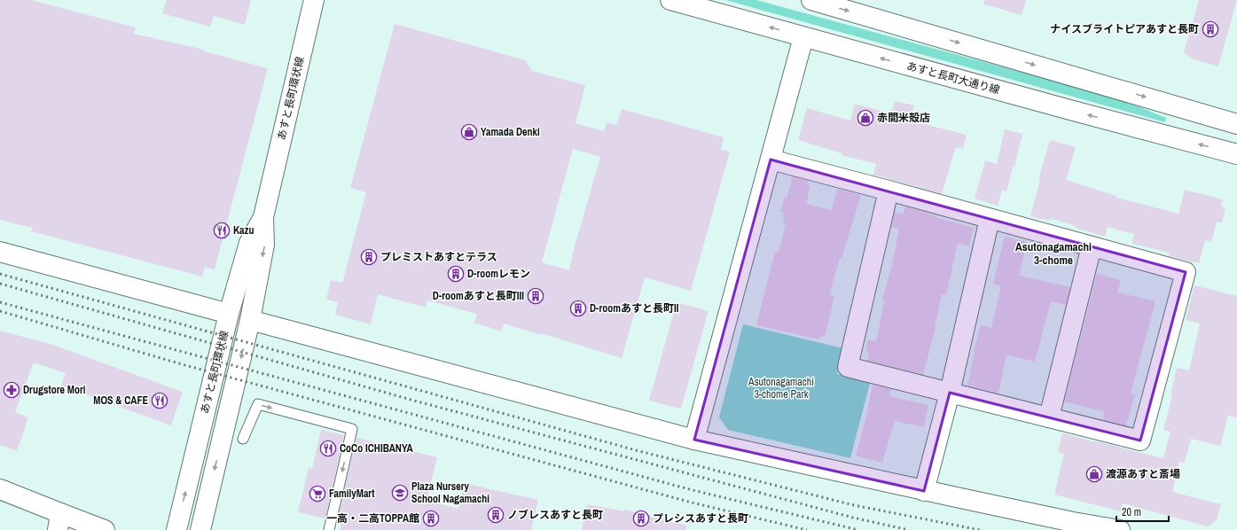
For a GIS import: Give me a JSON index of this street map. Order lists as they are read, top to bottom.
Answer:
{
  "streets": {
    "street": ["あすと長町大通り線", "あすと長町環状線"]
  },
  "districts": ["Asutonagamachi 3-chome"],
  "parks": ["Asutonagamachi 3-chome Park"],
  "places": {
    "building": [
      "ナイスブライトピアあすと長町",
      "プレミストあすとテラス",
      "D-roomレモン",
      "D-roomあすと長町III",
      "D-roomあすと長町II",
      "ノブレスあすと長町",
      "一高・二高TOPPA館",
      "プレシスあすと長町"
    ],
    "shop": ["赤間米殻店", "Yamada Denki", "渡源あすと斎場"],
    "restaurant": ["Kazu", "MOS & CAFE", "CoCo ICHIBANYA"],
    "pharmacy": ["Drugstore Mori"],
    "school or university": ["Plaza Nursery School Nagamachi"],
    "supermarket": ["FamilyMart"]
  },
  "scale_bar": "20 m"
}
